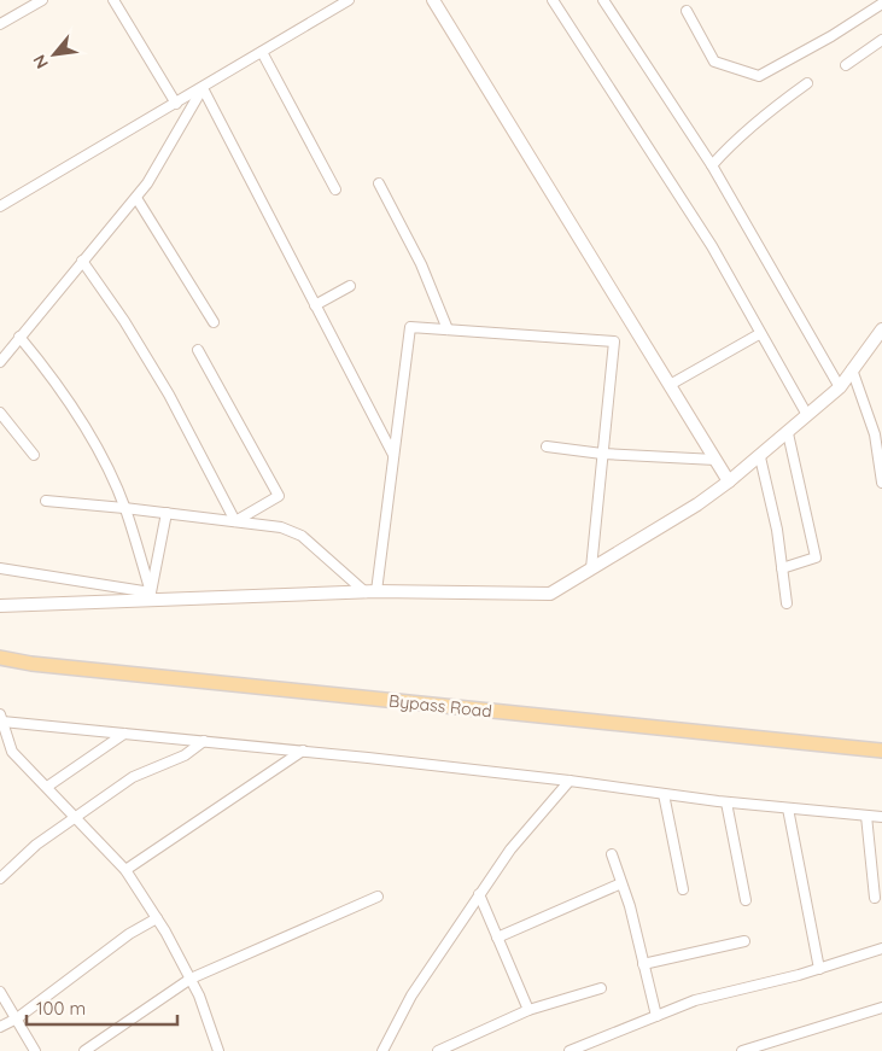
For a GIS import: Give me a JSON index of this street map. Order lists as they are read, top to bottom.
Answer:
{
  "streets": {
    "main road": ["Bypass Road"]
  },
  "scale_bar": "100 m",
  "north": "bottom left"
}
